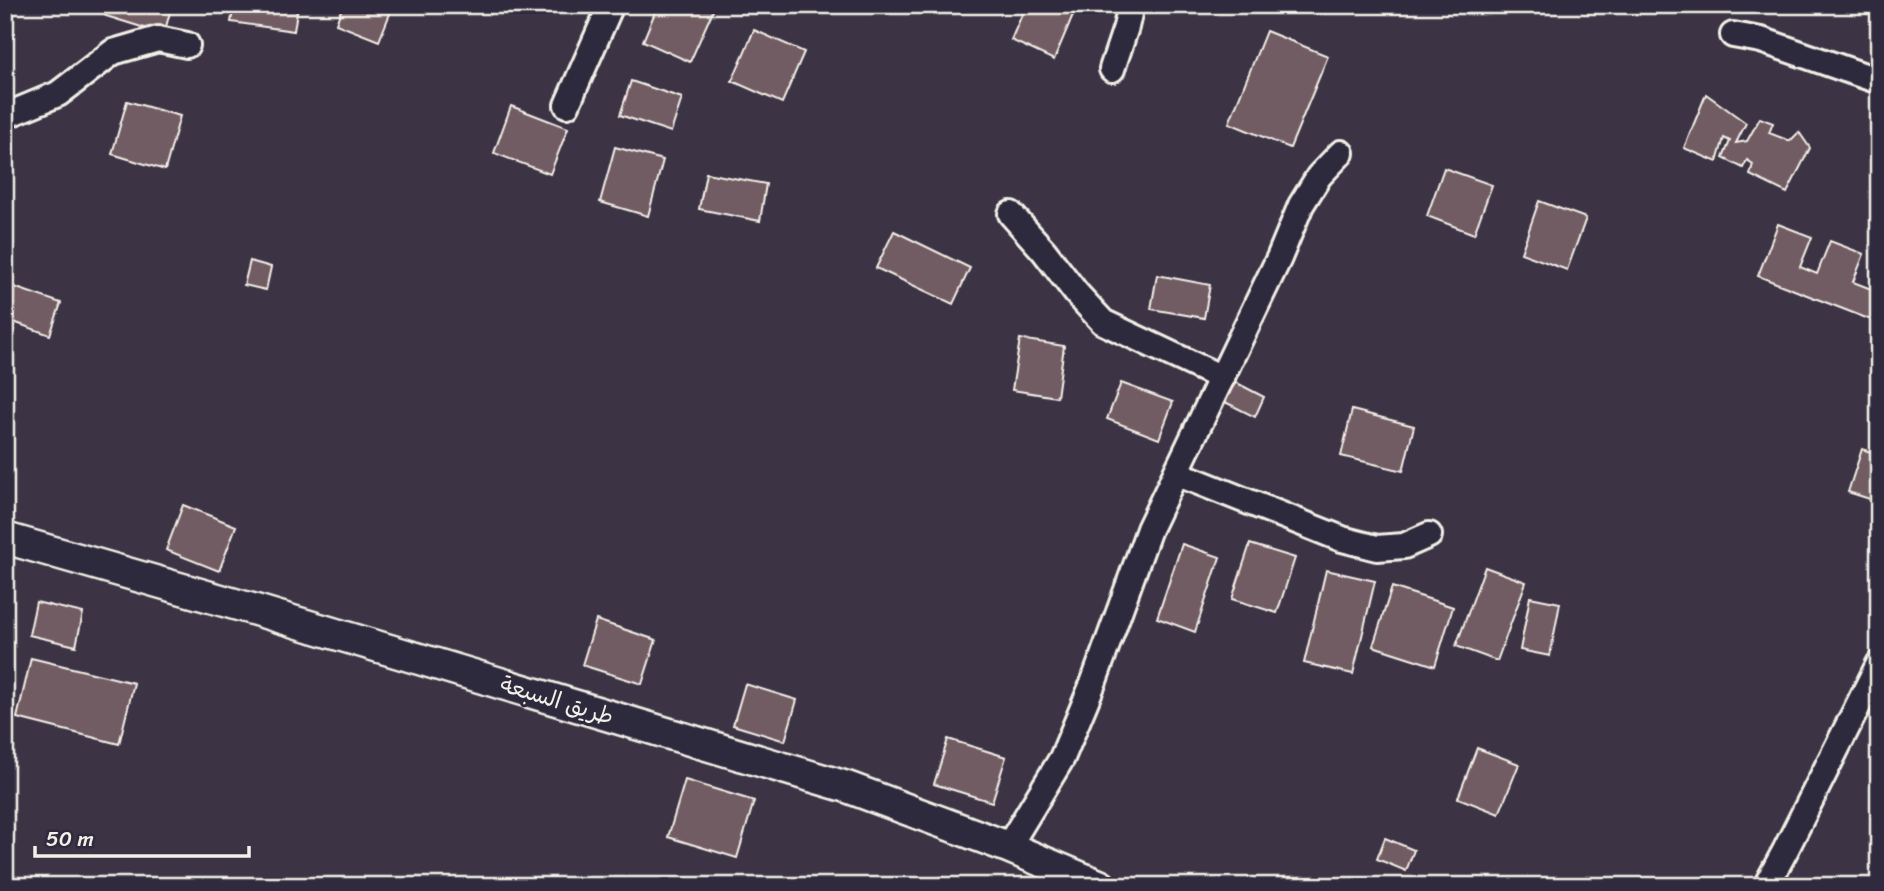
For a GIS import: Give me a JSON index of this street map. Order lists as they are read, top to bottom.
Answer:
{
  "streets": {
    "street": ["طريق السبعة"]
  },
  "scale_bar": "50 m"
}
